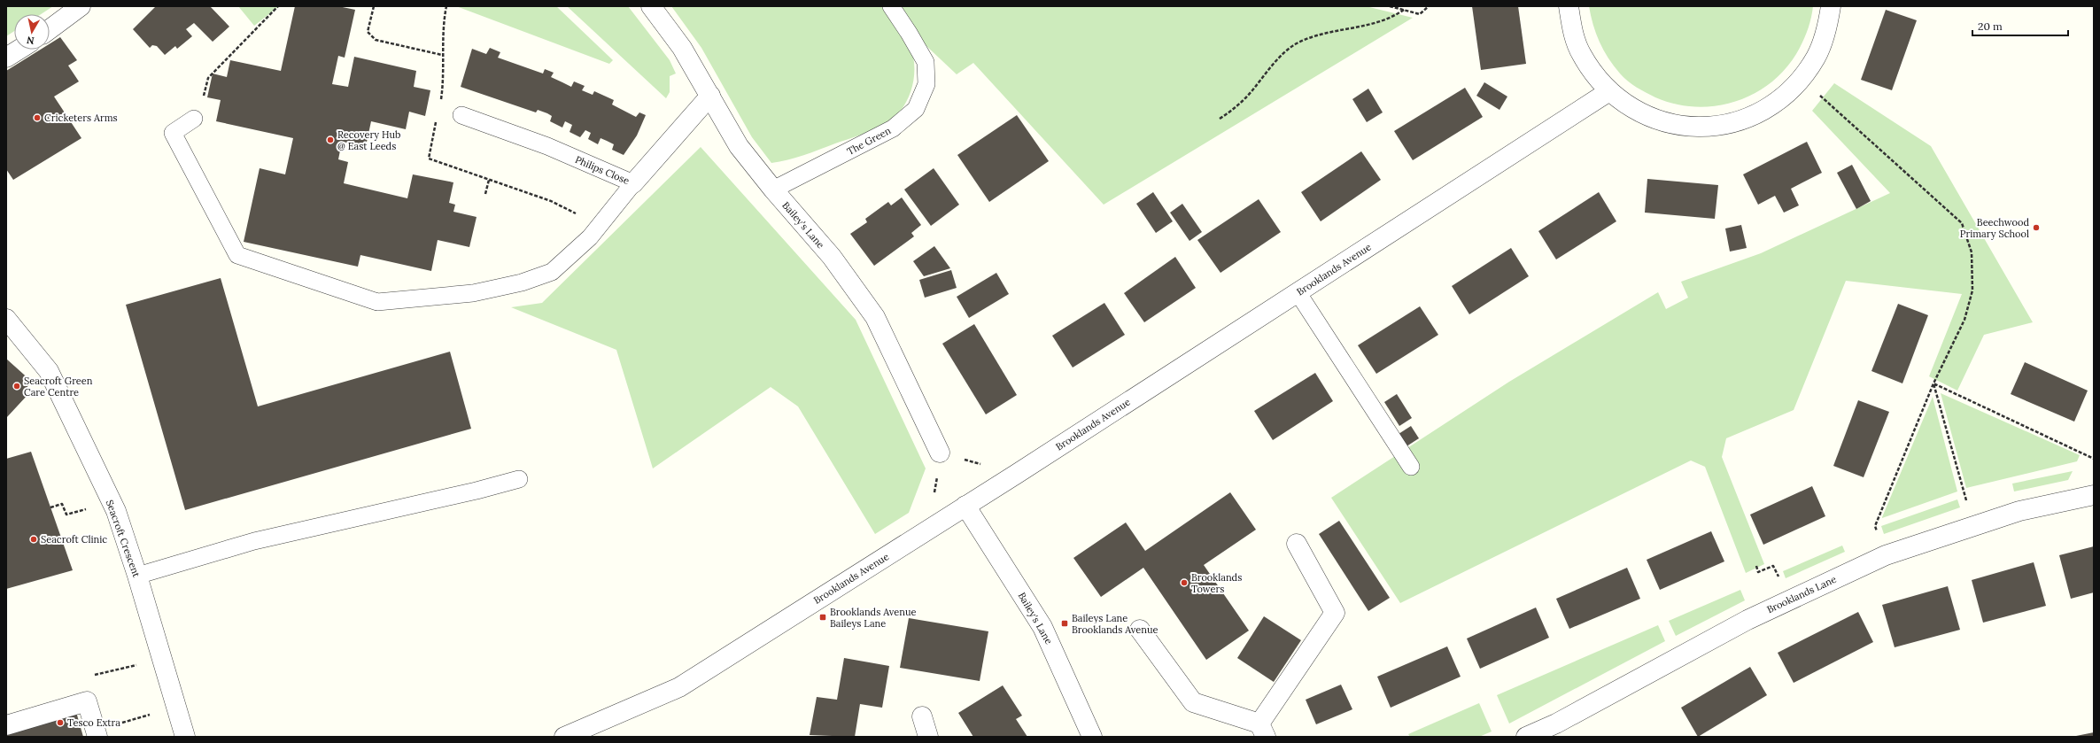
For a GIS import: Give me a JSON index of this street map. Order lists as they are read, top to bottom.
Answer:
{
  "streets": {
    "street": [
      "Philips Close",
      "Bailey's Lane",
      "Brooklands Avenue",
      "Seacroft Crescent",
      "Brooklands Lane"
    ],
    "lane": ["The Green"]
  },
  "crossings": [
    ["The Green", "Bailey's Lane"],
    ["Philips Close", "Bailey's Lane"],
    ["Bailey's Lane", "Brooklands Avenue"]
  ],
  "places": {
    "other": [
      "Cricketers Arms",
      "Recovery Hub @ East Leeds",
      "Beechwood Primary School",
      "Seacroft Green Care Centre",
      "Seacroft Clinic",
      "Brooklands Towers",
      "Tesco Extra"
    ],
    "transit": ["Brooklands Avenue Baileys Lane", "Baileys Lane Brooklands Avenue"]
  },
  "scale_bar": "20 m",
  "north": "bottom"
}
